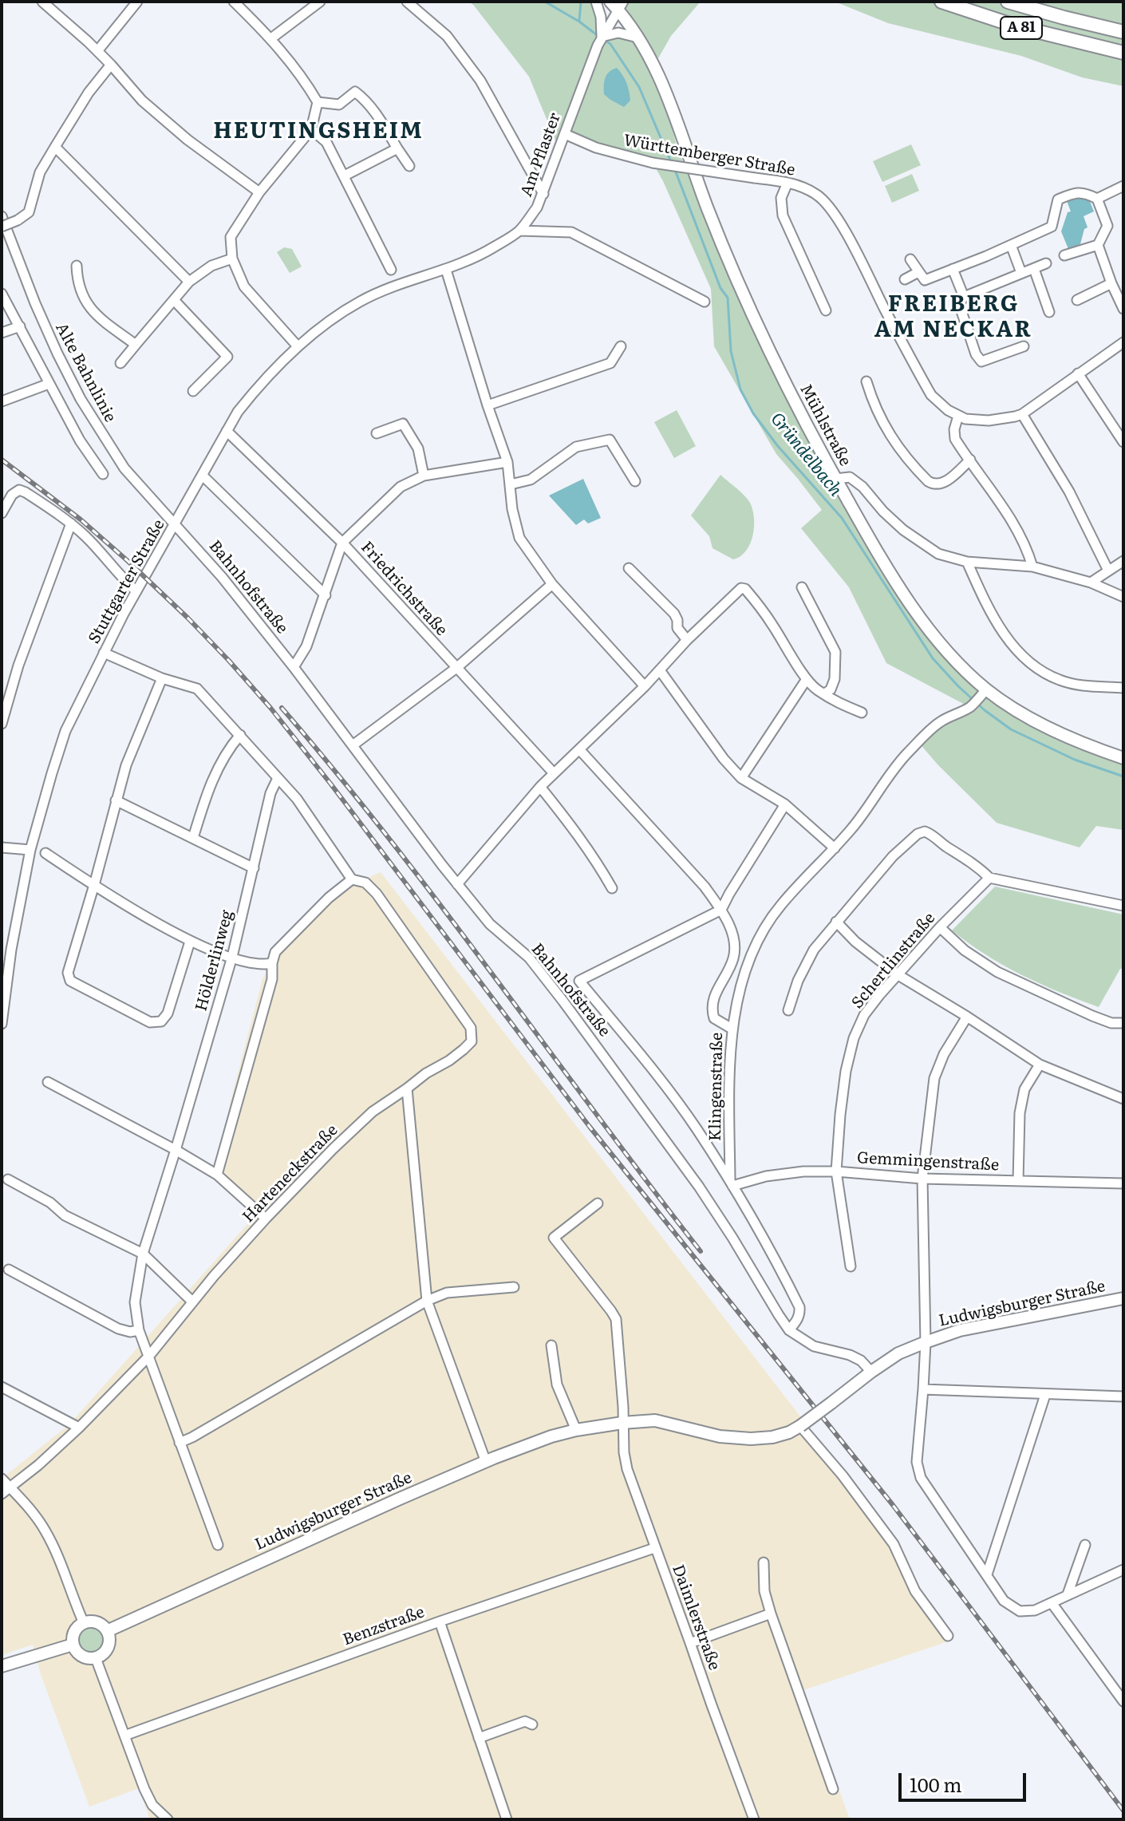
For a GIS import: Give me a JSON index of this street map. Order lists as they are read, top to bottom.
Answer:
{
  "streets": {
    "highway": ["A 81"],
    "main road": ["Mühlstraße", "Ludwigsburger Straße"],
    "street": [
      "Am Pflaster",
      "Württemberger Straße",
      "Alte Bahnlinie",
      "Stuttgarter Straße",
      "Bahnhofstraße",
      "Friedrichstraße",
      "Hölderlinweg",
      "Schertlinstraße",
      "Klingenstraße",
      "Gemmingenstraße",
      "Harteneckstraße",
      "Daimlerstraße",
      "Benzstraße"
    ]
  },
  "crossings": [
    ["Am Pflaster", "Württemberger Straße"],
    ["Am Pflaster", "Mühlstraße"],
    ["Am Pflaster", "Stuttgarter Straße"],
    ["Alte Bahnlinie", "Stuttgarter Straße"],
    ["Alte Bahnlinie", "Bahnhofstraße"],
    ["Mühlstraße", "Klingenstraße"],
    ["Stuttgarter Straße", "Bahnhofstraße"],
    ["Stuttgarter Straße", "Friedrichstraße"],
    ["Bahnhofstraße", "Ludwigsburger Straße"],
    ["Hölderlinweg", "Harteneckstraße"],
    ["Schertlinstraße", "Gemmingenstraße"],
    ["Klingenstraße", "Gemmingenstraße"],
    ["Ludwigsburger Straße", "Daimlerstraße"],
    ["Daimlerstraße", "Benzstraße"]
  ],
  "districts": ["HEUTINGSHEIM", "FREIBERG AM NECKAR"],
  "water": ["Gründelbach"],
  "scale_bar": "100 m"
}
